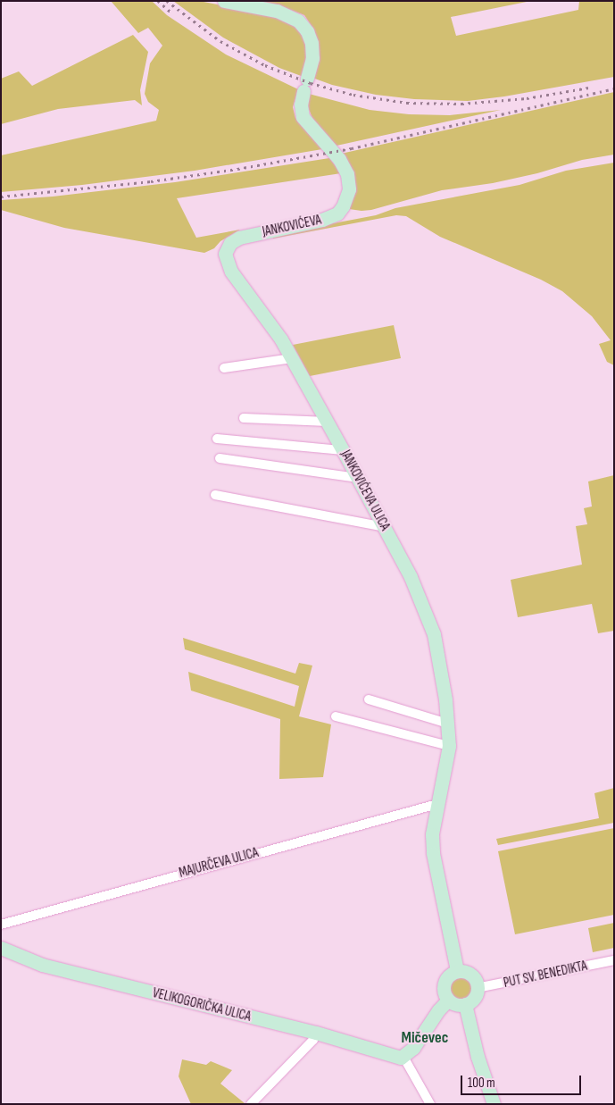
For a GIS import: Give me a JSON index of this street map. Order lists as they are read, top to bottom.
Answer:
{
  "streets": {
    "main road": ["JANKOVIĆEVA", "JANKOVIĆEVA ULICA", "VELIKOGORIČKA ULICA"],
    "street": ["MAJURČEVA ULICA", "PUT SV. BENEDIKTA"]
  },
  "crossings": [
    ["JANKOVIĆEVA", "JANKOVIĆEVA ULICA"],
    ["JANKOVIĆEVA ULICA", "MAJURČEVA ULICA"],
    ["JANKOVIĆEVA ULICA", "PUT SV. BENEDIKTA"]
  ],
  "districts": ["Mičevec"],
  "scale_bar": "100 m"
}
